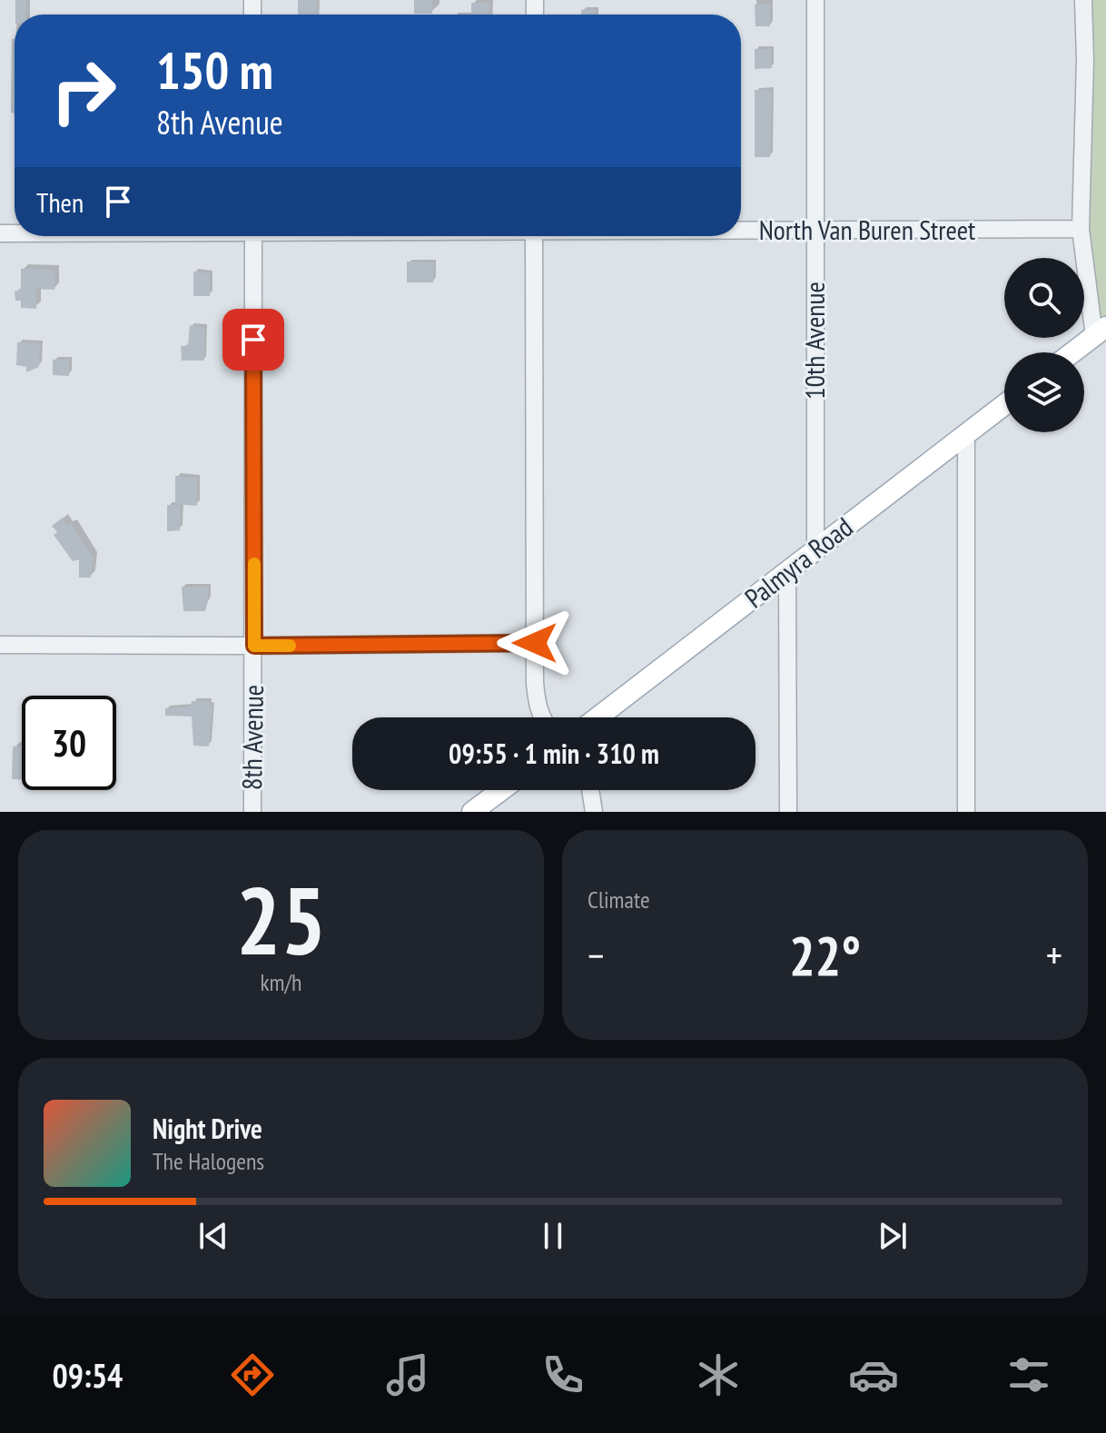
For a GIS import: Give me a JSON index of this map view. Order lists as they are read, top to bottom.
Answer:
{
  "streets": {
    "main road": ["Palmyra Road"],
    "street": ["North Van Buren Street", "10th Avenue", "8th Avenue"]
  },
  "crossings": [
    ["North Van Buren Street", "10th Avenue"],
    ["10th Avenue", "Palmyra Road"]
  ],
  "page": {
    "turn": ["150 m", "8th Avenue"],
    "then": "Then",
    "limit": "30",
    "trip": "09:55 · 1 min · 310 m",
    "tile": [
      ["25", "km/h"],
      "Climate"
    ],
    "heat": ["−", "22°", "+"],
    "song": ["Night Drive", "The Halogens"],
    "tabs": "09:54"
  }
}
